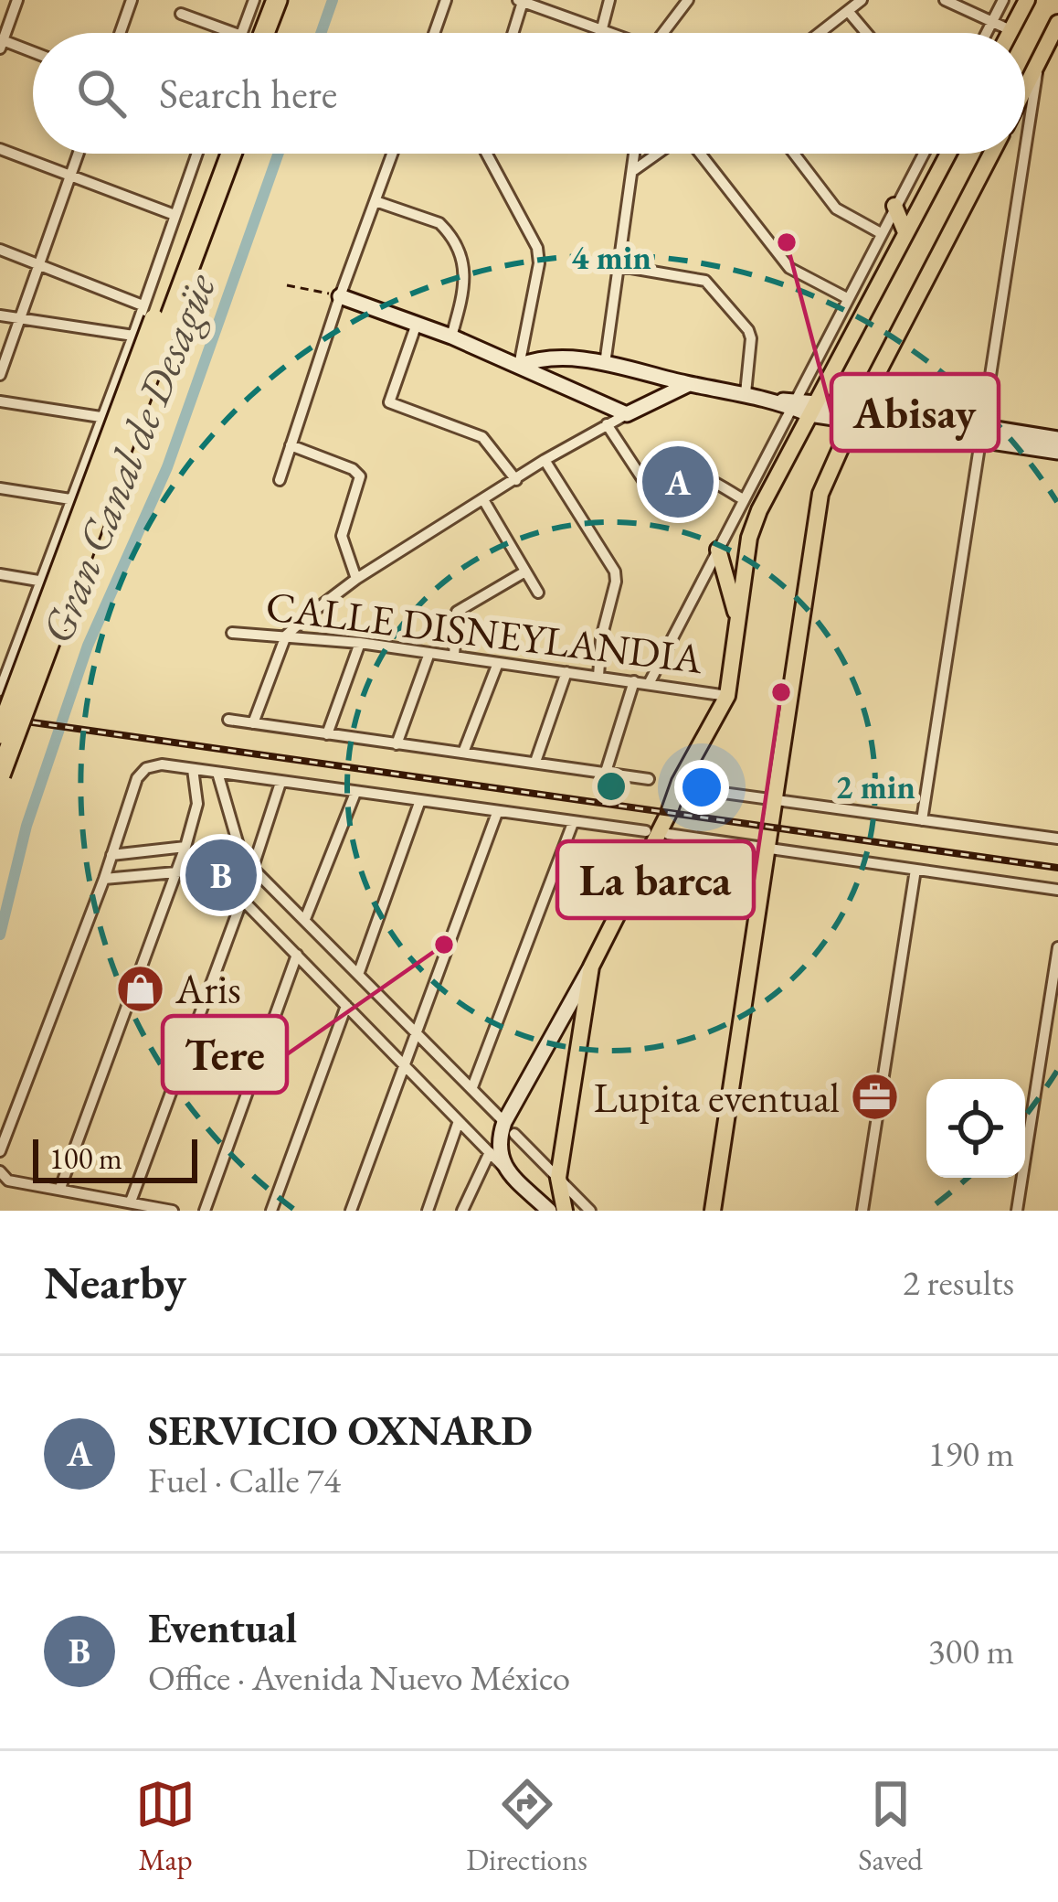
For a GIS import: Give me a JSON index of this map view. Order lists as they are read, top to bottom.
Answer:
{
  "streets": {
    "street": ["CALLE DISNEYLANDIA"]
  },
  "water": ["Gran Canal de Desagüe"],
  "places": {
    "other": ["Abisay", "La barca", "Tere"],
    "shop": ["Aris"],
    "office": ["Lupita eventual"]
  },
  "scale_bar": "100 m",
  "page": {
    "search": "Search here",
    "pins": ["A", "B"],
    "scale": "100 m",
    "heading": ["Nearby", "2 results"],
    "list": [
      {
        "mark": "A",
        "name": "SERVICIO OXNARD",
        "note": "Fuel · Calle 74",
        "value": "190 m"
      },
      {
        "mark": "B",
        "name": "Eventual",
        "note": "Office · Avenida Nuevo México",
        "value": "300 m"
      }
    ],
    "nav": ["Map", "Directions", "Saved"]
  },
  "rings": ["4 min", "2 min"]
}
